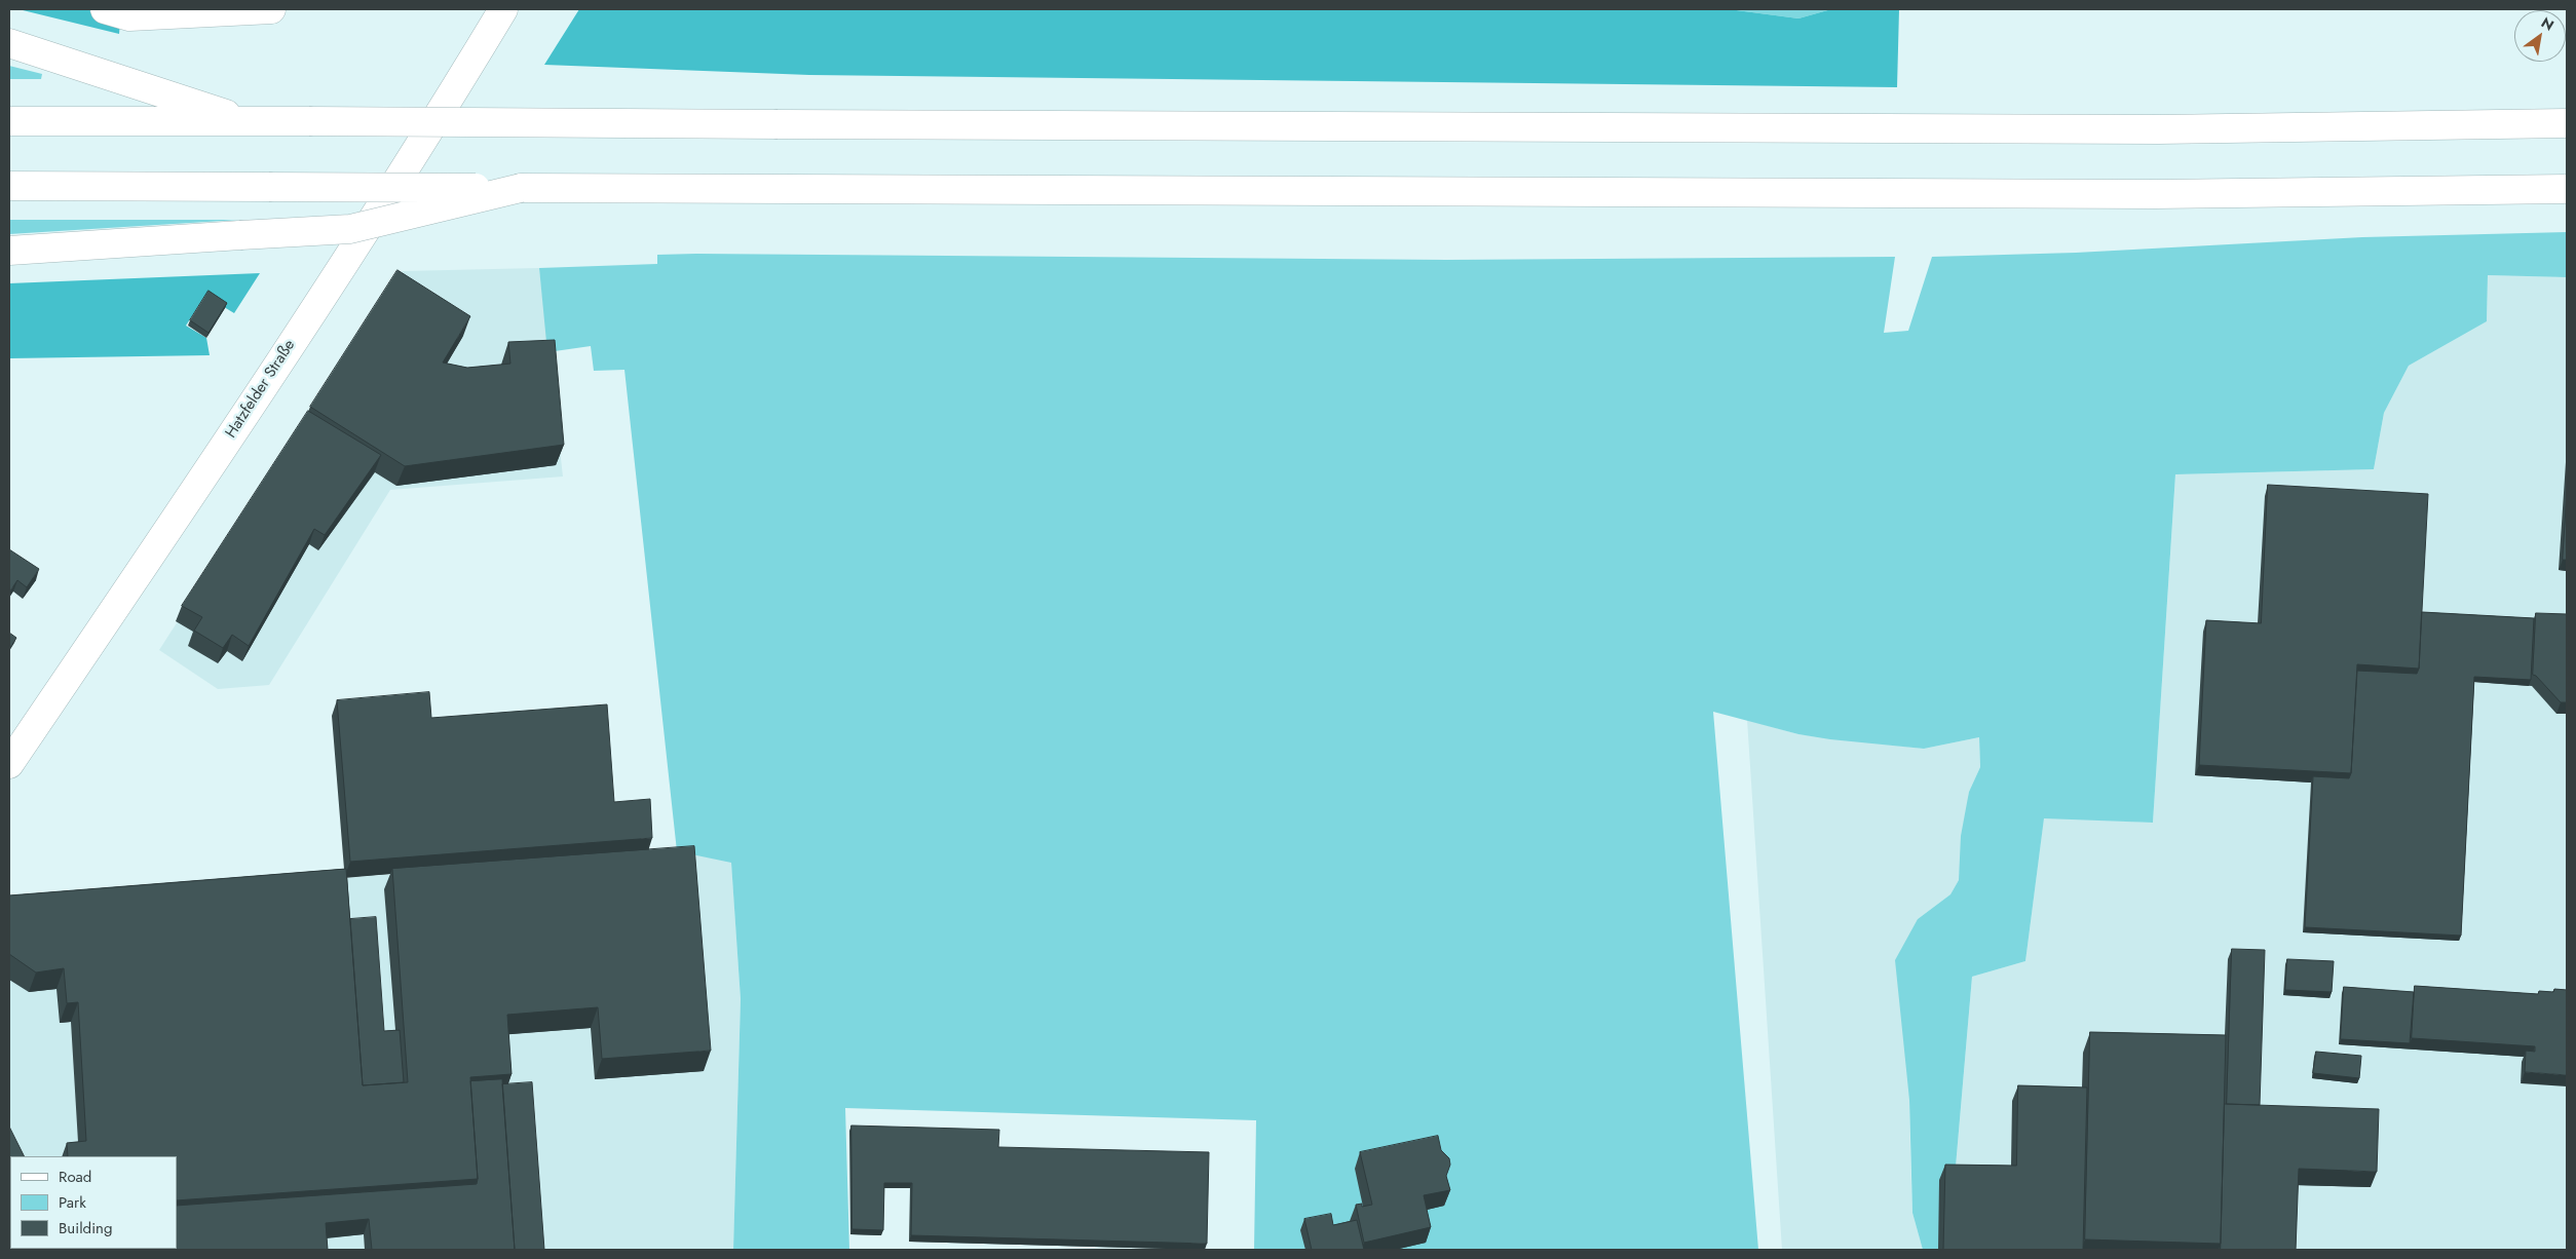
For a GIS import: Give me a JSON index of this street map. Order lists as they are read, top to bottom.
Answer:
{
  "streets": {
    "main road": ["Hatzfelder Straße"]
  },
  "legend": ["Road", "Park", "Building"],
  "north": "top right"
}
